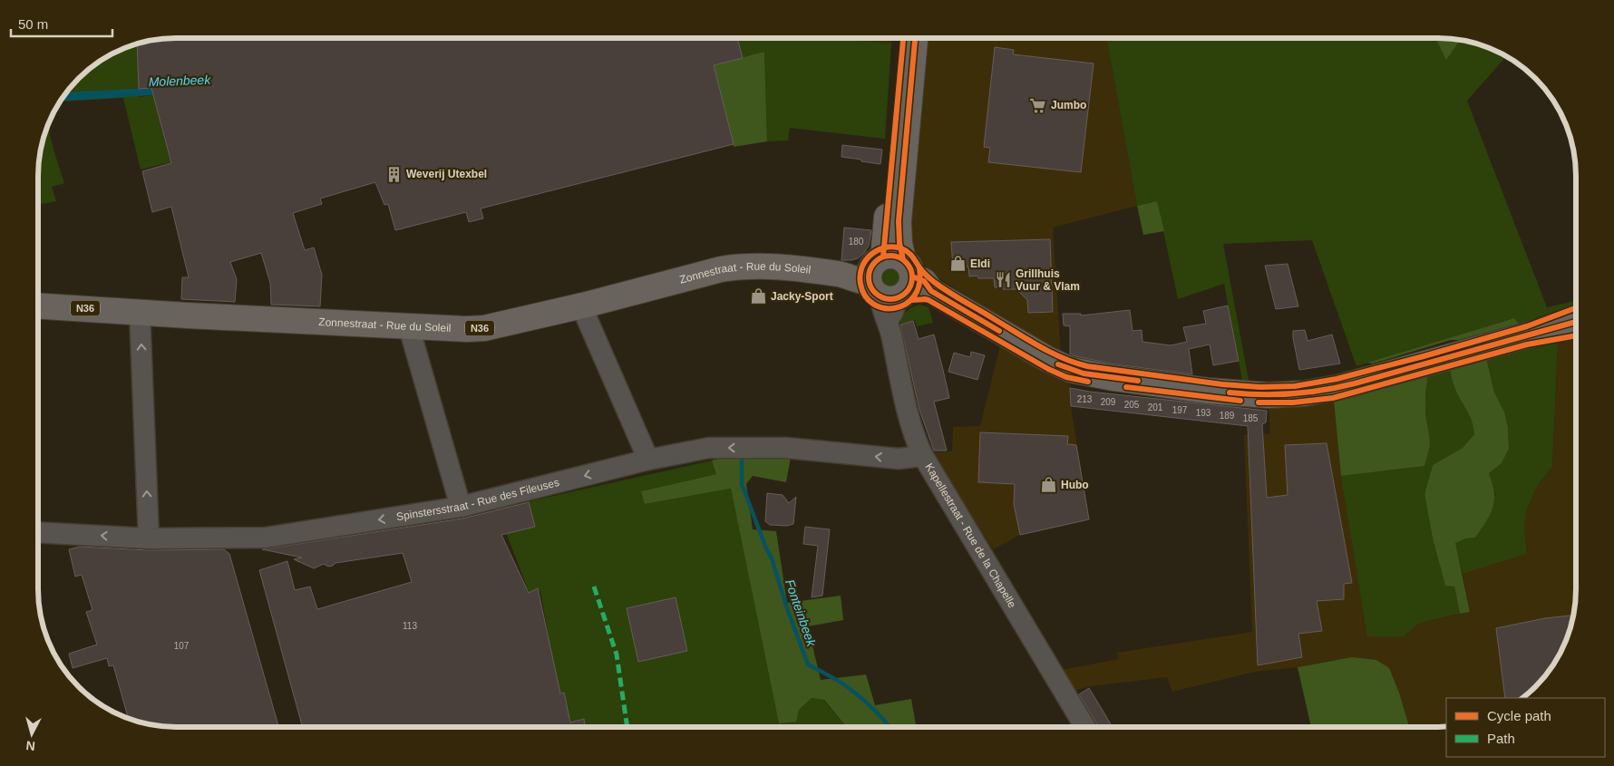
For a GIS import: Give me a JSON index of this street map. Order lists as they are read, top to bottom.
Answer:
{
  "streets": {
    "main road": ["Zonnestraat - Rue du Soleil", "N36"],
    "street": ["Spinstersstraat - Rue des Fileuses", "Kapellestraat - Rue de la Chapelle"]
  },
  "crossings": [
    ["Zonnestraat - Rue du Soleil", "Kapellestraat - Rue de la Chapelle"],
    ["Spinstersstraat - Rue des Fileuses", "Kapellestraat - Rue de la Chapelle"]
  ],
  "one_way": ["Spinstersstraat - Rue des Fileuses"],
  "water": ["Molenbeek", "Fonteinbeek"],
  "places": {
    "supermarket": ["Jumbo"],
    "building": ["Weverij Utexbel"],
    "shop": ["Eldi", "Jacky-Sport", "Hubo"],
    "restaurant": ["Grillhuis Vuur & Vlam"]
  },
  "house_numbers": [
    "180",
    "213",
    "209",
    "205",
    "201",
    "197",
    "193",
    "189",
    "185",
    "113",
    "107"
  ],
  "legend": ["Cycle path", "Path"],
  "scale_bar": "50 m",
  "north": "bottom"
}
